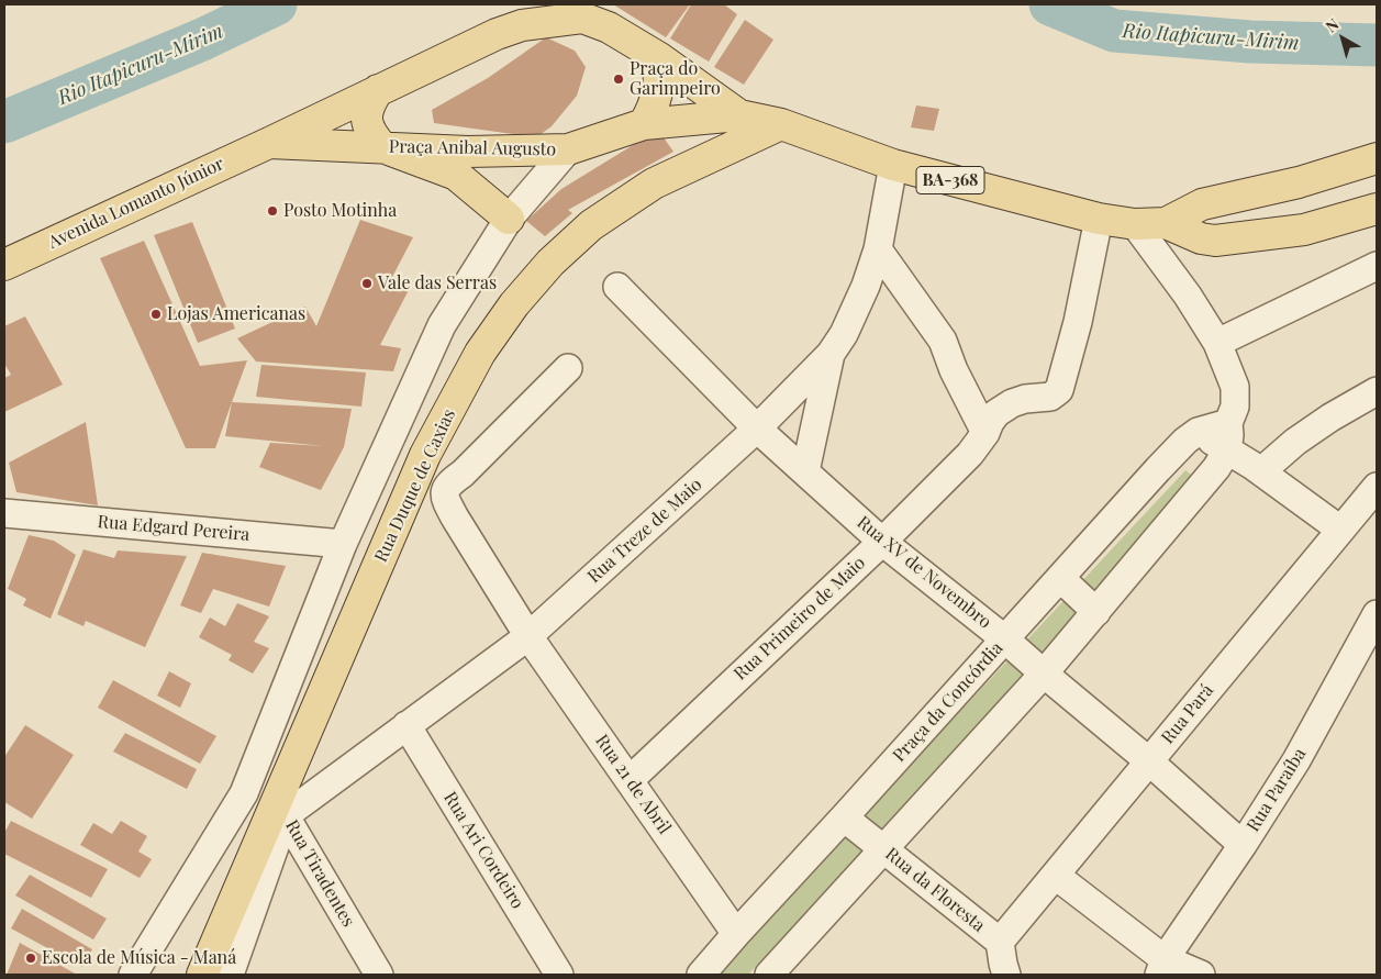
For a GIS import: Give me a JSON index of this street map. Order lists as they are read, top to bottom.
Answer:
{
  "streets": {
    "main road": [
      "Praça Anibal Augusto",
      "BA-368",
      "Avenida Lomanto Júnior",
      "Rua Duque de Caxias"
    ],
    "street": [
      "Rua Edgard Pereira",
      "Rua Treze de Maio",
      "Rua XV de Novembro",
      "Rua Primeiro de Maio",
      "Praça da Concórdia",
      "Rua Pará",
      "Rua 21 de Abril",
      "Rua Paraíba",
      "Rua Ari Cordeiro",
      "Rua Tiradentes",
      "Rua da Floresta"
    ]
  },
  "crossings": [
    ["Praça Anibal Augusto", "BA-368"],
    ["Praça Anibal Augusto", "Avenida Lomanto Júnior"],
    ["BA-368", "Rua Duque de Caxias"],
    ["BA-368", "Rua Treze de Maio"],
    ["BA-368", "Rua Primeiro de Maio"],
    ["Rua Duque de Caxias", "Rua Treze de Maio"],
    ["Rua Duque de Caxias", "Rua 21 de Abril"],
    ["Rua Duque de Caxias", "Rua Tiradentes"],
    ["Rua Treze de Maio", "Rua XV de Novembro"],
    ["Rua Treze de Maio", "Rua 21 de Abril"],
    ["Rua Treze de Maio", "Rua Ari Cordeiro"],
    ["Rua Treze de Maio", "Rua Tiradentes"],
    ["Rua XV de Novembro", "Rua Primeiro de Maio"],
    ["Rua XV de Novembro", "Praça da Concórdia"],
    ["Rua XV de Novembro", "Rua Pará"],
    ["Rua XV de Novembro", "Rua Paraíba"],
    ["Rua Primeiro de Maio", "Rua 21 de Abril"],
    ["Praça da Concórdia", "Rua 21 de Abril"],
    ["Praça da Concórdia", "Rua da Floresta"],
    ["Rua Pará", "Rua da Floresta"]
  ],
  "water": ["Rio Itapicuru-Mirim"],
  "places": [
    "Praça do Garimpeiro",
    "Posto Motinha",
    "Vale das Serras",
    "Lojas Americanas",
    "Escola de Música - Maná"
  ],
  "north": "top left"
}
